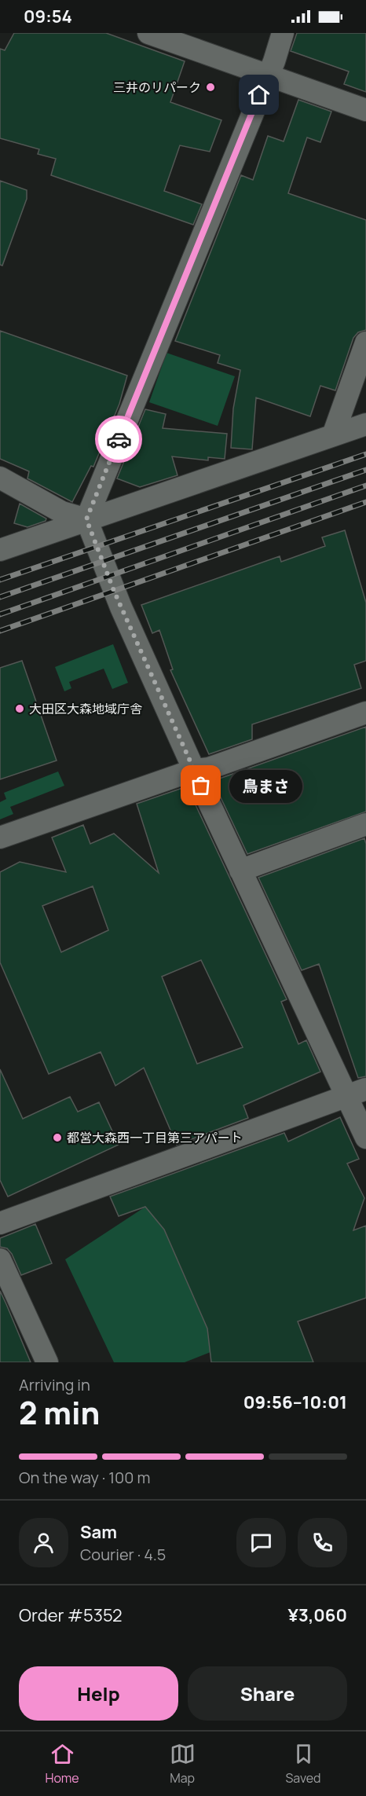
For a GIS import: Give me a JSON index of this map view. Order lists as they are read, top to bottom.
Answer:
{
  "places": [
    "三井のリパーク",
    "大田区大森地域庁舎",
    "鳥まさ",
    "都営大森西一丁目第三アパート"
  ],
  "page": {
    "status": "09:54",
    "bubble": "鳥まさ",
    "heading": ["2 min", "Arriving in", "09:56–10:01"],
    "panel": [
      "Sam",
      "Courier · 4.5",
      "Order #5352",
      "¥3,060"
    ],
    "bar": "On the way · 100 m",
    "buttons": ["Help", "Share"],
    "tabs": ["Home", "Map", "Saved"]
  }
}
